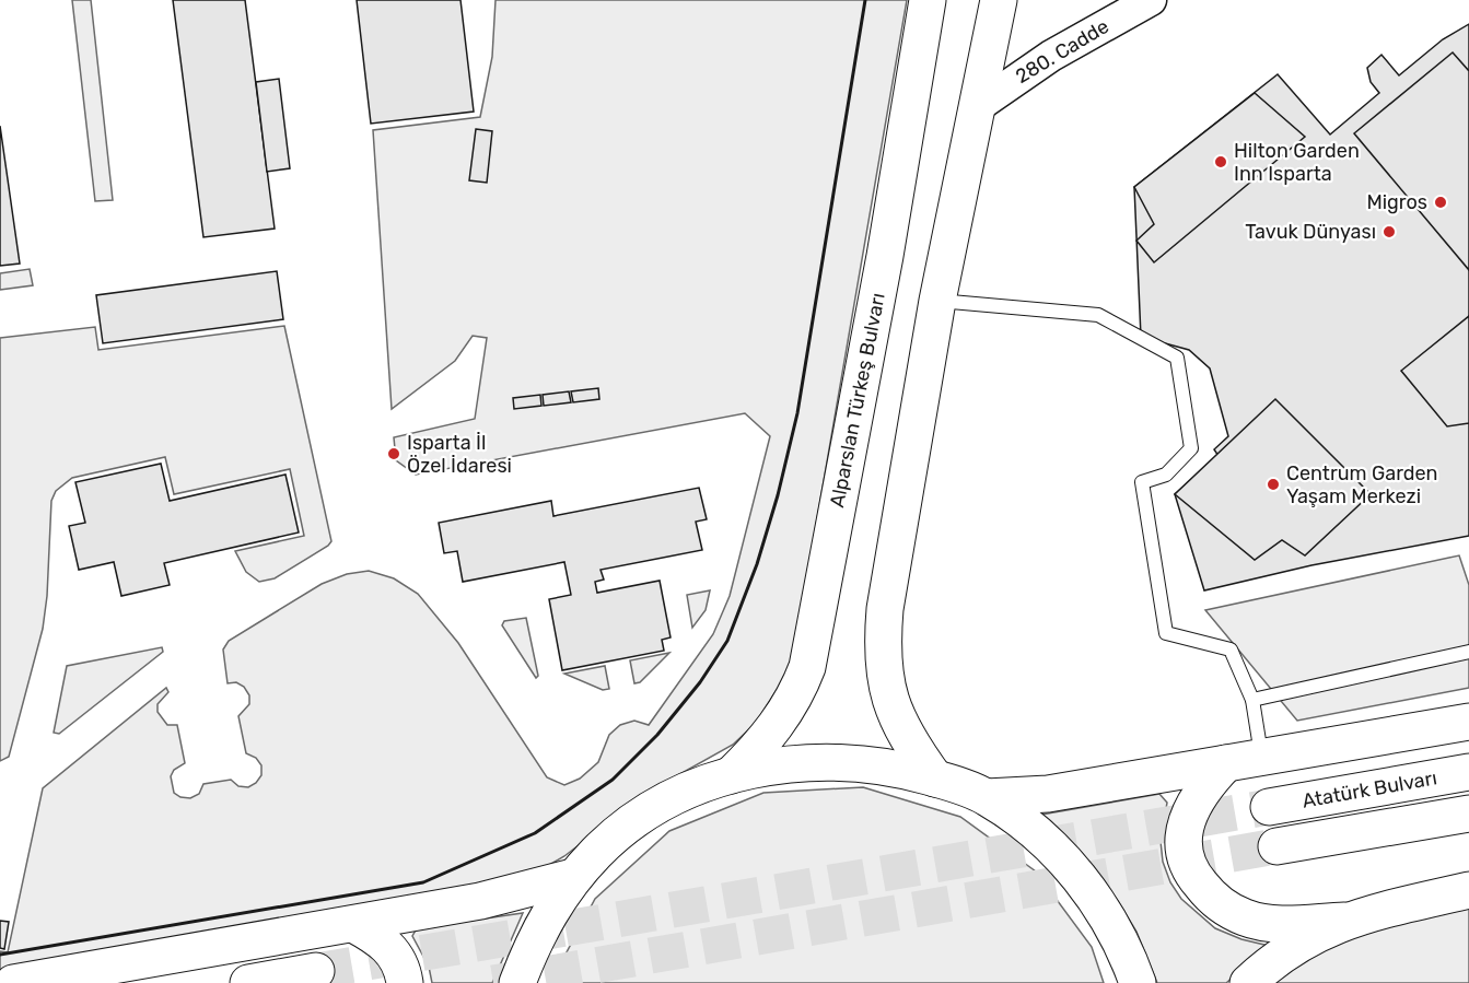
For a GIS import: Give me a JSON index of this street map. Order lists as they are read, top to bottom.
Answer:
{
  "streets": {
    "main road": ["Alparslan Türkeş Bulvarı", "Atatürk Bulvarı"],
    "street": ["280. Cadde"]
  },
  "places": [
    "Hilton Garden Inn Isparta",
    "Migros",
    "Tavuk Dünyası",
    "Isparta İl Özel İdaresi",
    "Centrum Garden Yaşam Merkezi"
  ]
}
